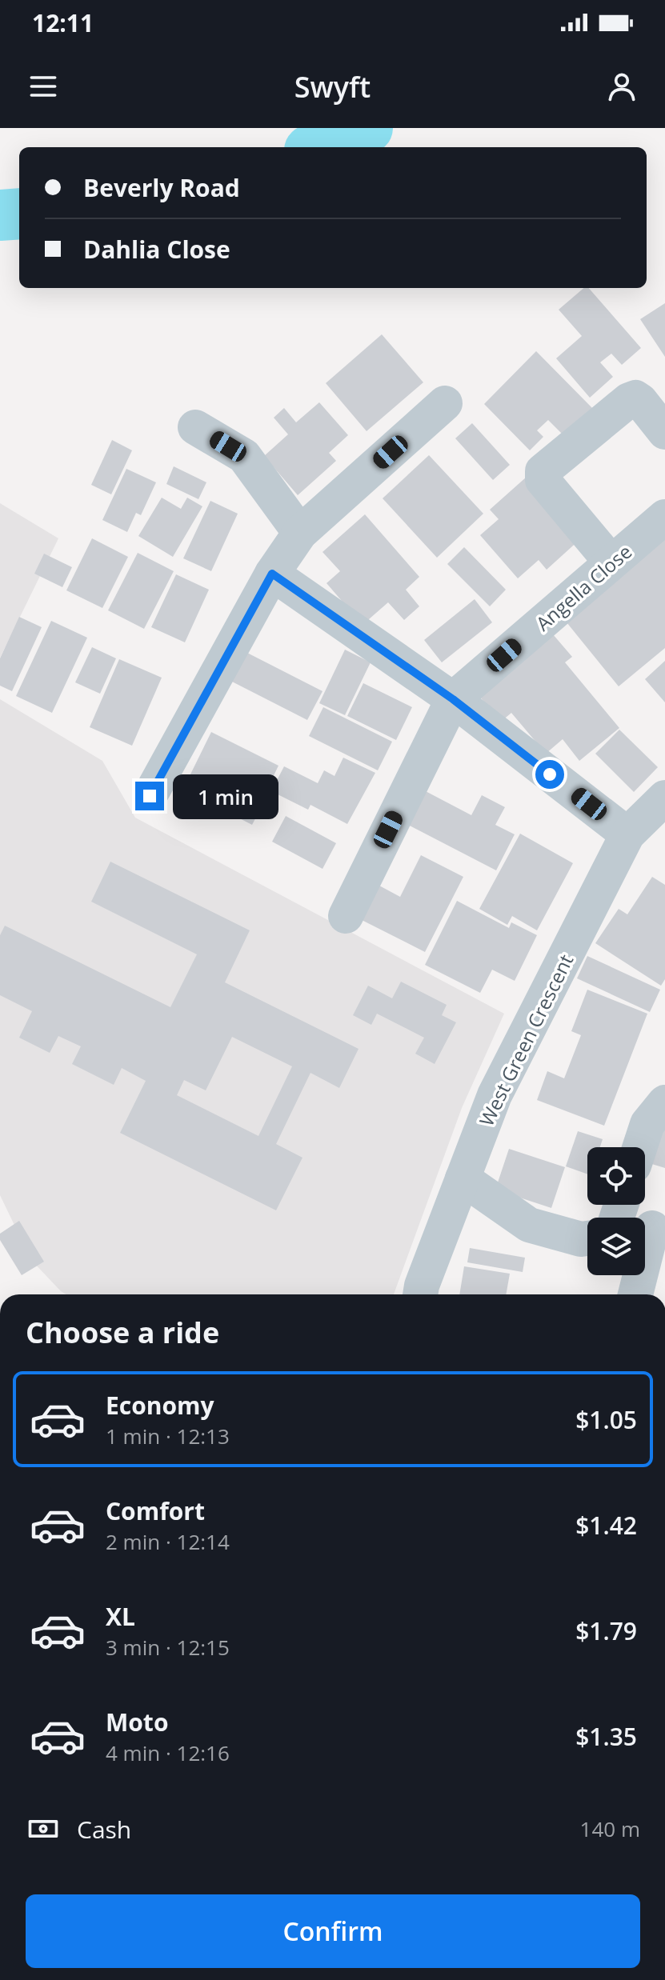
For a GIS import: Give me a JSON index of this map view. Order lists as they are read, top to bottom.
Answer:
{
  "streets": {
    "street": ["Angella Close", "West Green Crescent"]
  },
  "page": {
    "status": "12:11",
    "header": "Swyft",
    "banner": ["Beverly Road", "Dahlia Close"],
    "bubble": "1 min",
    "heading": "Choose a ride",
    "list": [
      {
        "name": "Economy",
        "note": "1 min · 12:13",
        "value": "$1.05"
      },
      {
        "name": "Comfort",
        "note": "2 min · 12:14",
        "value": "$1.42"
      },
      {
        "name": "XL",
        "note": "3 min · 12:15",
        "value": "$1.79"
      },
      {
        "name": "Moto",
        "note": "4 min · 12:16",
        "value": "$1.35"
      }
    ],
    "pay": ["Cash", "140 m"],
    "buttons": "Confirm"
  }
}
